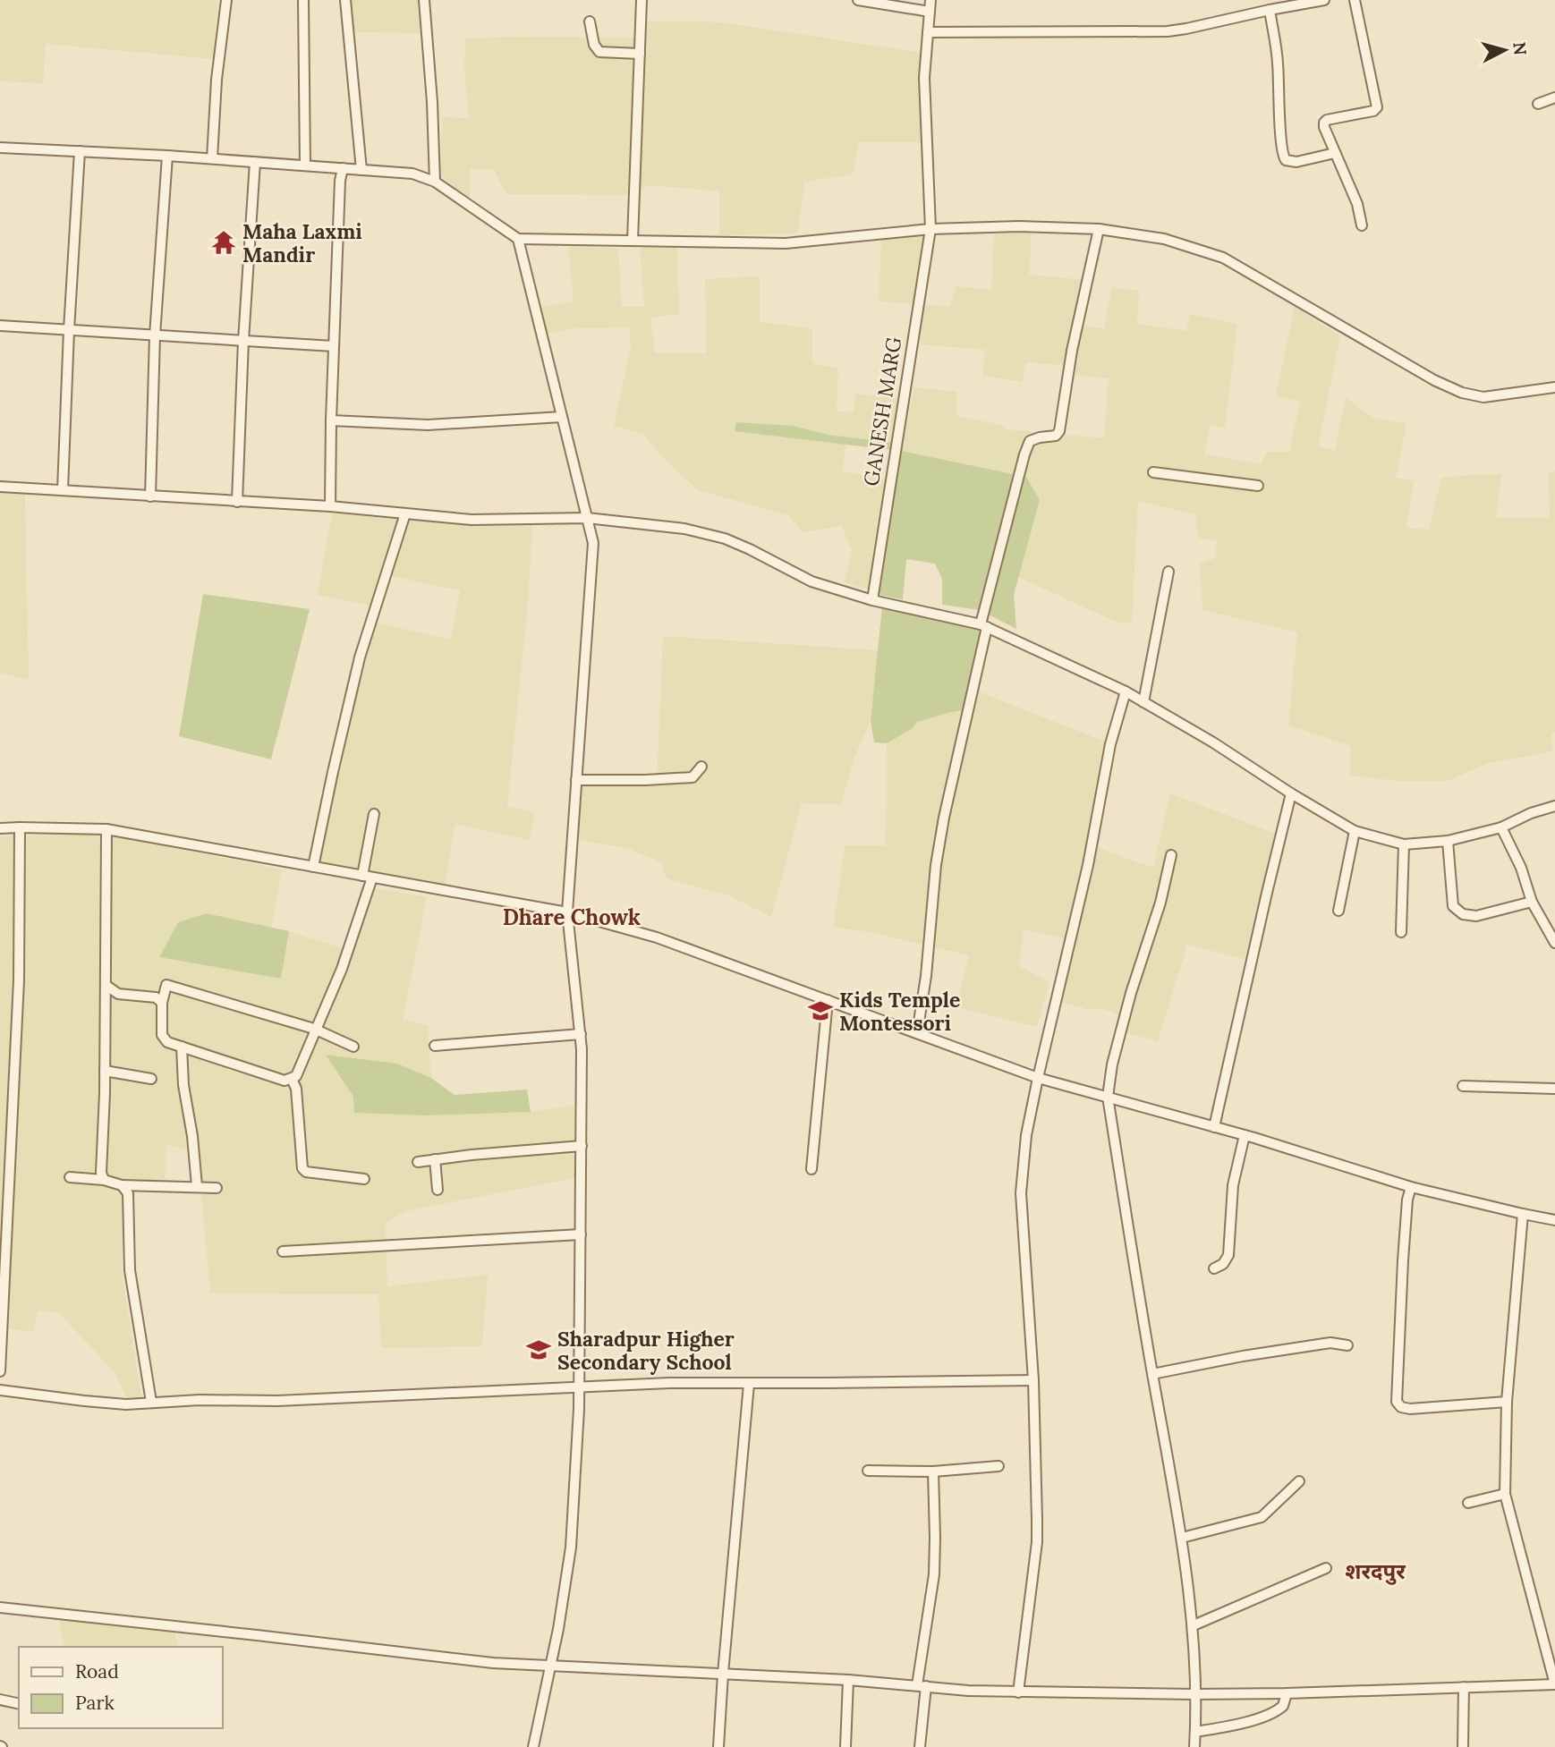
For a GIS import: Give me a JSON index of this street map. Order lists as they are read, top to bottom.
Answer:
{
  "streets": {
    "street": ["GANESH MARG"]
  },
  "districts": ["Dhare Chowk", "शरदपुर"],
  "places": {
    "temple": ["Maha Laxmi Mandir"],
    "school or university": ["Kids Temple Montessori", "Sharadpur Higher Secondary School"]
  },
  "legend": ["Road", "Park"],
  "north": "right"
}
